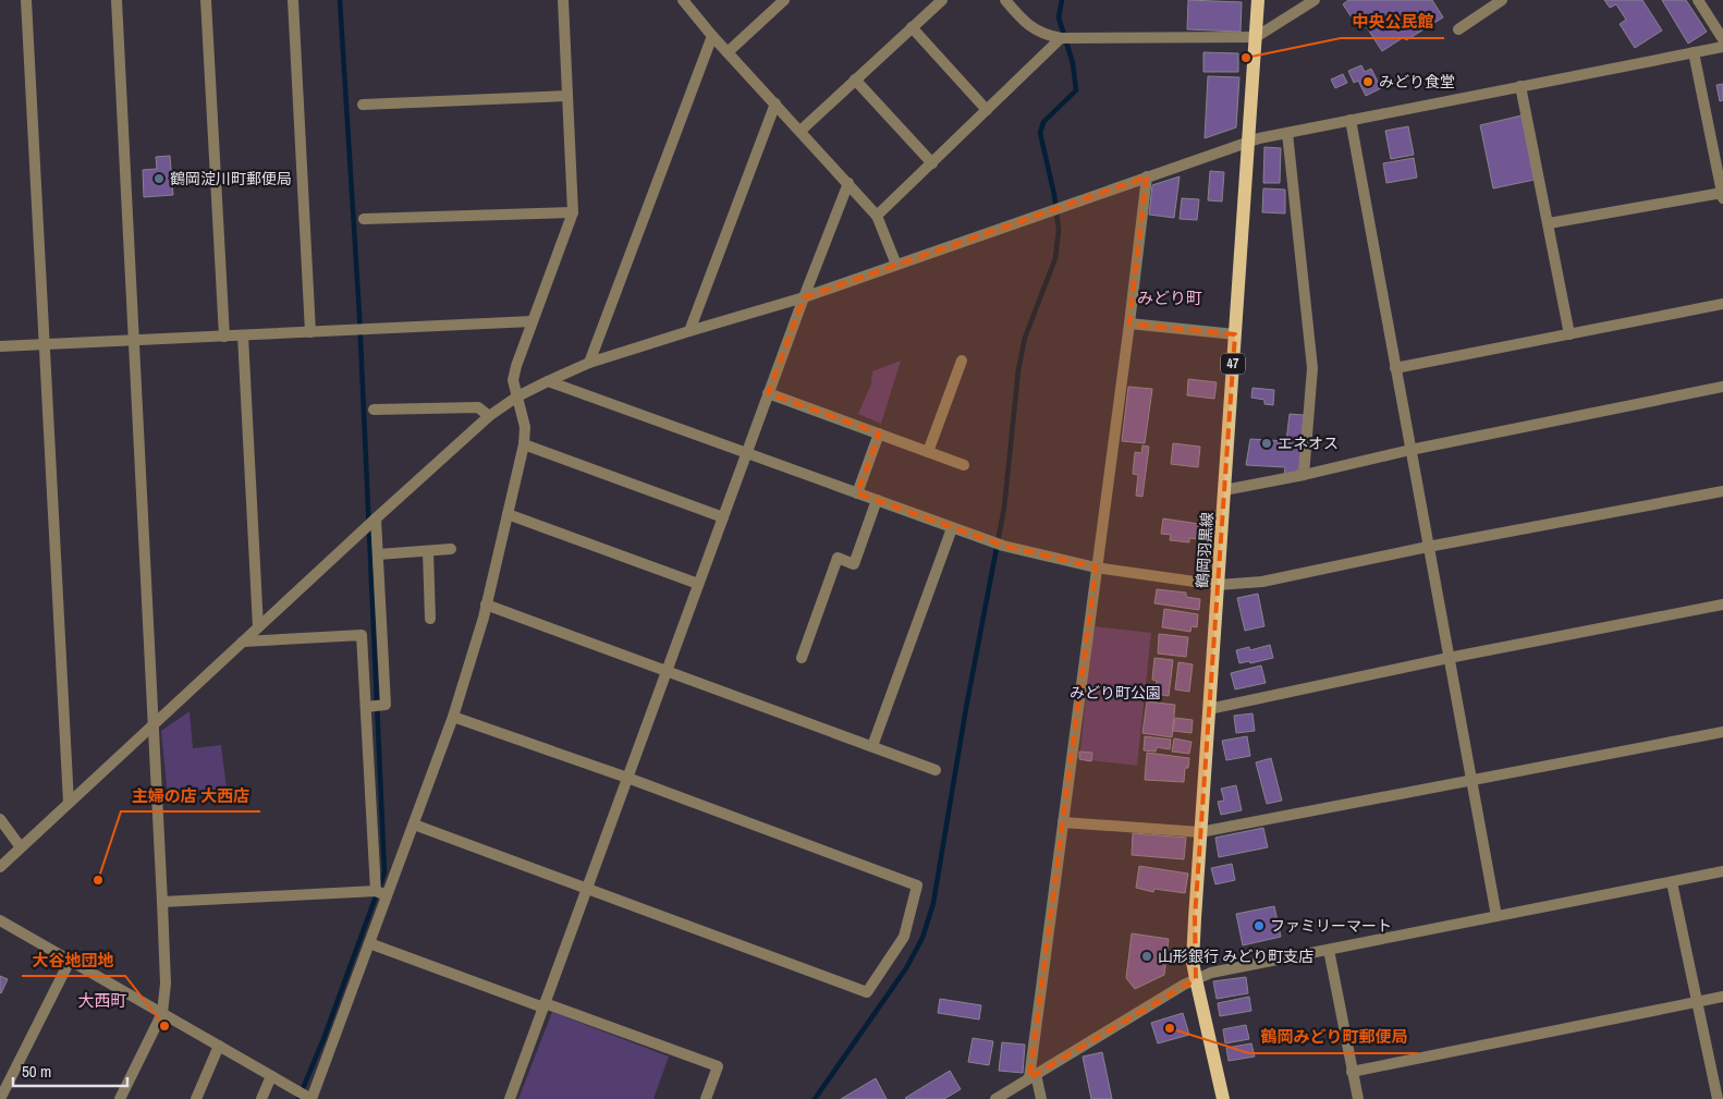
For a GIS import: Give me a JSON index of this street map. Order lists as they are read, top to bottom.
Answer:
{
  "streets": {
    "main road": ["47", "鶴岡羽黒線"]
  },
  "districts": ["みどり町", "大西町"],
  "parks": ["みどり町公園"],
  "places": [
    "中央公民館",
    "みどり食堂",
    "鶴岡淀川町郵便局",
    "エネオス",
    "主婦の店 大西店",
    "ファミリーマート",
    "山形銀行 みどり町支店",
    "大谷地団地",
    "鶴岡みどり町郵便局"
  ],
  "scale_bar": "50 m"
}
